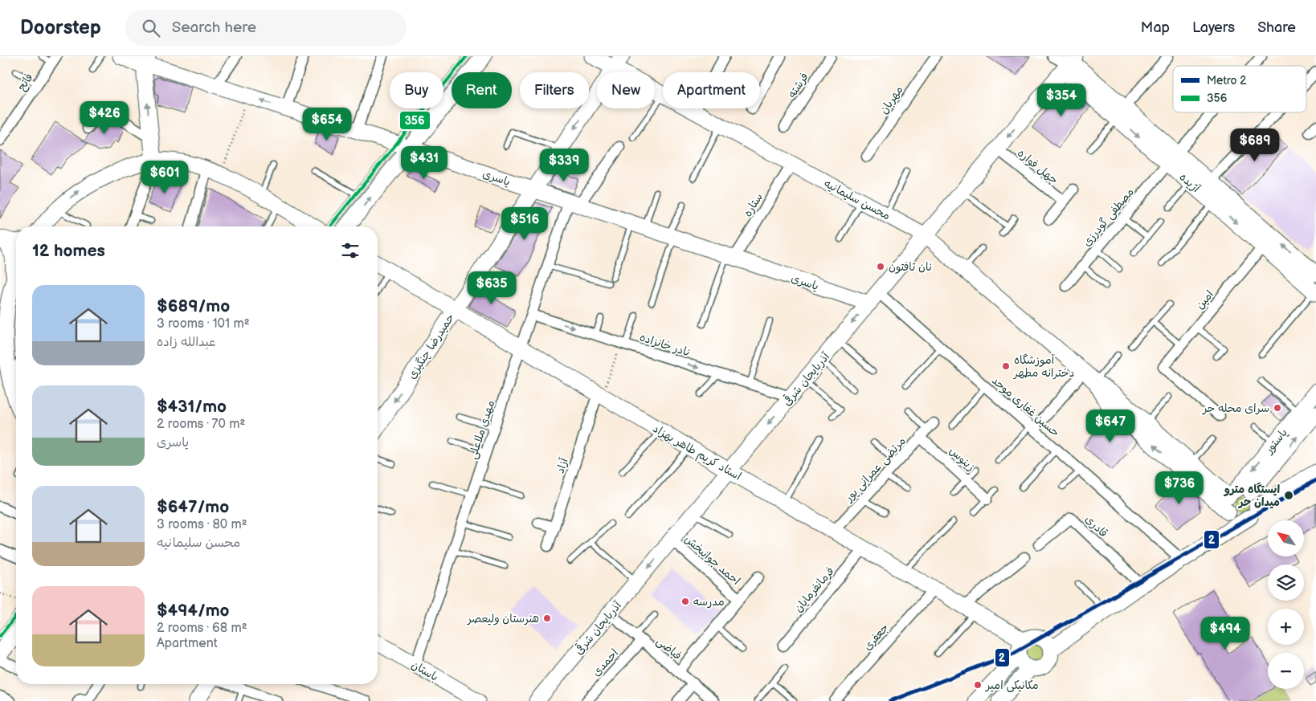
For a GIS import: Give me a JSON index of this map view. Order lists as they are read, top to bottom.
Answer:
{
  "streets": {
    "street": [
      "فاتح",
      "فرشته",
      "مهربان",
      "چهل فواره",
      "یاسری",
      "آژیده",
      "محسن سلیمانیه",
      "ستاره",
      "مصطفی گودرزی",
      "امین",
      "نادر خانزاده",
      "حمیدرضا چنگیزی",
      "آذربایجان شرقی",
      "حسین غفاری موحد",
      "مهدی ملاعلی",
      "پاستور",
      "استاد کریم طاهر بهزاد",
      "زینوس",
      "آزاد",
      "مرتضی عمرانی پور",
      "قادری",
      "احمد جوانبخش",
      "فرمانفرمایان",
      "جعفری",
      "فیاضی",
      "احمدی",
      "باستان"
    ]
  },
  "crossings": [
    ["چهل فواره", "آذربایجان شرقی"],
    ["یاسری", "ستاره"],
    ["یاسری", "حمیدرضا چنگیزی"],
    ["یاسری", "آذربایجان شرقی"],
    ["یاسری", "حسین غفاری موحد"],
    ["یاسری", "مهدی ملاعلی"],
    ["آژیده", "مصطفی گودرزی"],
    ["آژیده", "امین"],
    ["آژیده", "آذربایجان شرقی"],
    ["محسن سلیمانیه", "ستاره"],
    ["محسن سلیمانیه", "حمیدرضا چنگیزی"],
    ["محسن سلیمانیه", "آذربایجان شرقی"],
    ["محسن سلیمانیه", "پاستور"],
    ["نادر خانزاده", "آذربایجان شرقی"],
    ["نادر خانزاده", "مهدی ملاعلی"],
    ["حمیدرضا چنگیزی", "استاد کریم طاهر بهزاد"],
    ["آذربایجان شرقی", "حسین غفاری موحد"],
    ["آذربایجان شرقی", "استاد کریم طاهر بهزاد"],
    ["آذربایجان شرقی", "احمد جوانبخش"],
    ["آذربایجان شرقی", "فیاضی"],
    ["مهدی ملاعلی", "استاد کریم طاهر بهزاد"],
    ["مهدی ملاعلی", "باستان"],
    ["استاد کریم طاهر بهزاد", "آزاد"],
    ["استاد کریم طاهر بهزاد", "مرتضی عمرانی پور"],
    ["استاد کریم طاهر بهزاد", "فرمانفرمایان"],
    ["استاد کریم طاهر بهزاد", "جعفری"],
    ["زینوس", "مرتضی عمرانی پور"],
    ["احمد جوانبخش", "فیاضی"],
    ["فیاضی", "احمدی"]
  ],
  "one_way": ["نادر خانزاده", "حمیدرضا چنگیزی", "آذربایجان شرقی"],
  "places": [
    "نان تافتون",
    "آموزشگاه دخترانه مطهر",
    "سرای محله حر",
    "ایستگاه مترو میدان حر",
    "مدرسه",
    "هنرستان ولیعصر",
    "مکانیکی امیر"
  ],
  "lines": ["transit line 356", "metro line 2"],
  "legend": ["Metro 2", "356"],
  "north": "top left",
  "page": {
    "header": "Doorstep",
    "search": "Search here",
    "nav": ["Map", "Layers", "Share"],
    "chip": [
      "Buy",
      "Rent",
      "Filters",
      "New",
      "Apartment"
    ],
    "price": [
      "$354",
      "$426",
      "$654",
      "$689",
      "$431",
      "$339",
      "$601",
      "$516",
      "$635",
      "$647",
      "$736",
      "$494"
    ],
    "heading": "12 homes",
    "list": [
      {
        "name": "$689/mo",
        "note": "3 rooms · 101 m² · عبدالله زاده"
      },
      {
        "name": "$431/mo",
        "note": "2 rooms · 70 m² · یاسری"
      },
      {
        "name": "$647/mo",
        "note": "3 rooms · 80 m² · محسن سلیمانیه"
      },
      {
        "name": "$494/mo",
        "note": "2 rooms · 68 m² · Apartment"
      }
    ],
    "map_buttons": ["+", "−"]
  }
}
